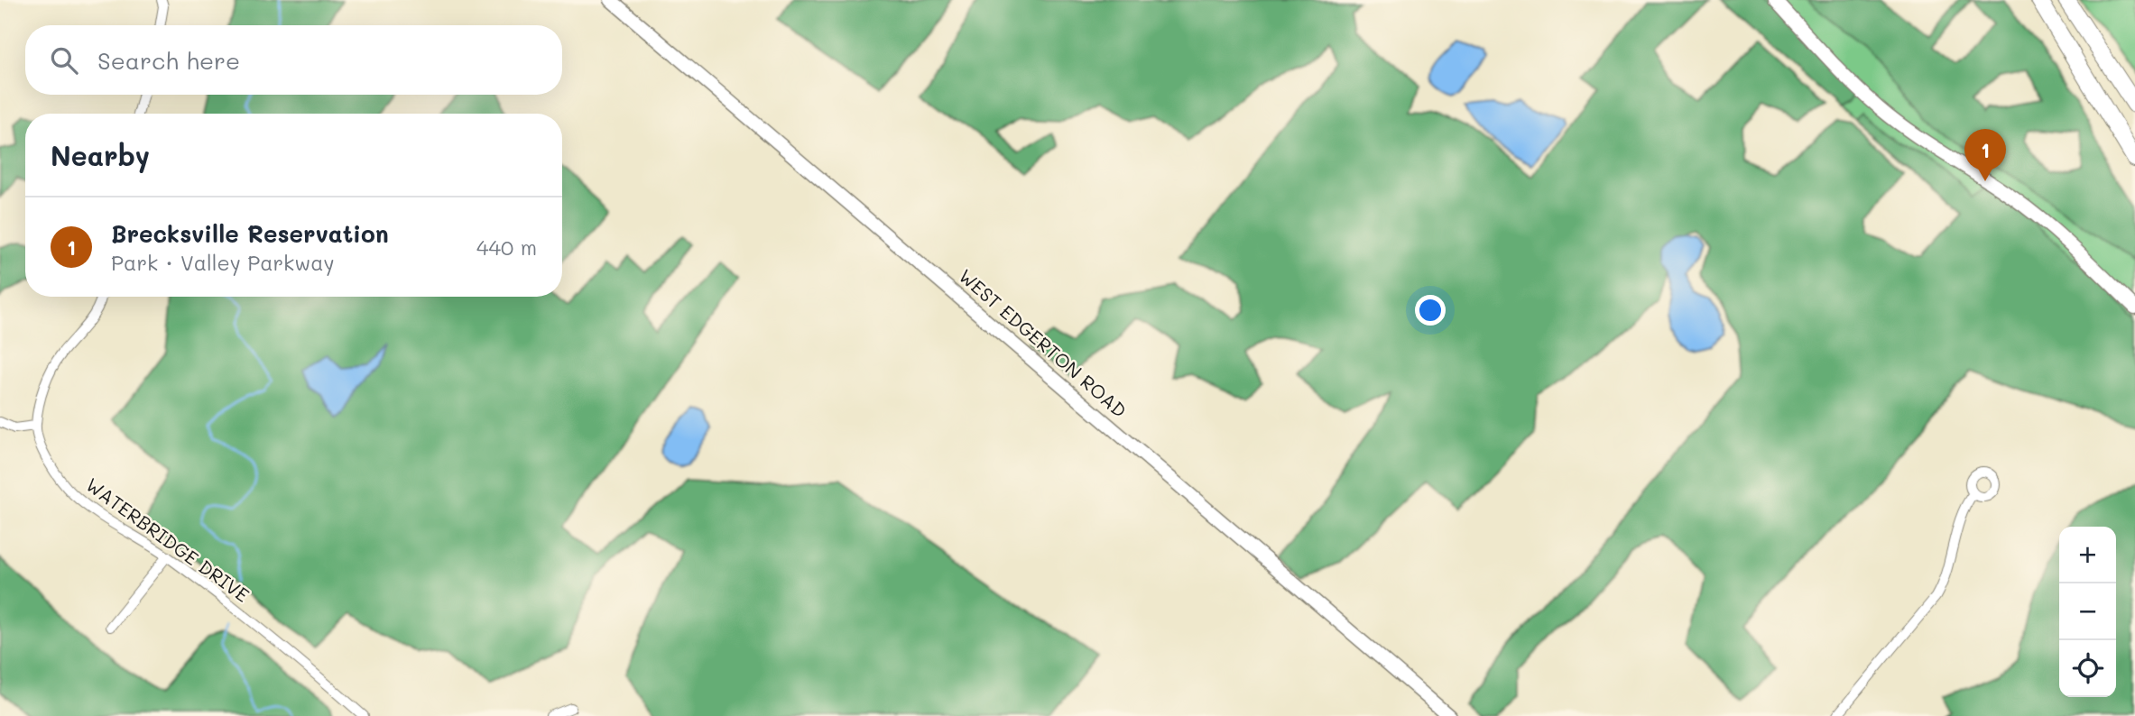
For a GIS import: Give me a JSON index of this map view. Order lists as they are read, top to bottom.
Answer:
{
  "streets": {
    "street": ["WEST EDGERTON ROAD", "WATERBRIDGE DRIVE"]
  },
  "page": {
    "search": "Search here",
    "heading": "Nearby",
    "pins": "1",
    "list": [
      {
        "mark": "1",
        "name": "Brecksville Reservation",
        "note": "Park · Valley Parkway",
        "value": "440 m"
      }
    ],
    "map_buttons": ["+", "−"]
  }
}
